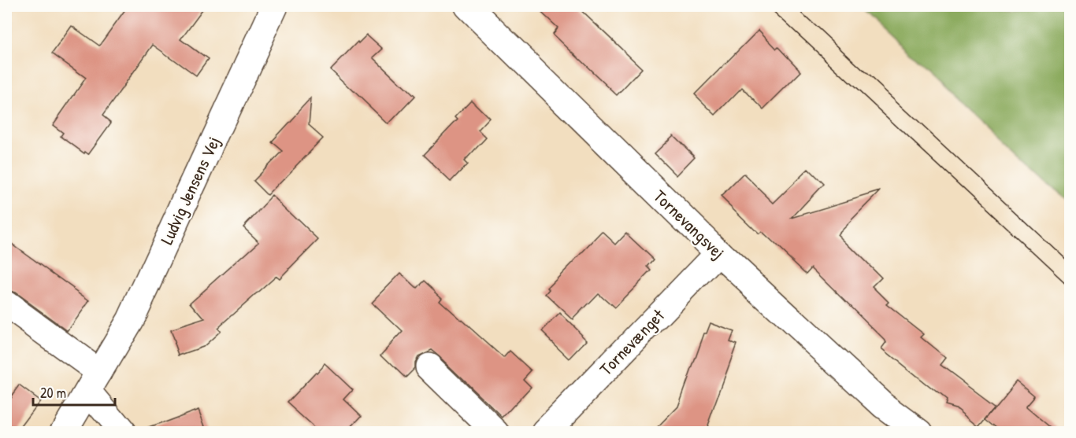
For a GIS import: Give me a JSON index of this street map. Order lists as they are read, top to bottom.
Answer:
{
  "streets": {
    "street": ["Ludvig Jensens Vej", "Tornevangsvej", "Tornevænget"]
  },
  "crossings": [
    ["Tornevangsvej", "Tornevænget"]
  ],
  "scale_bar": "20 m"
}
